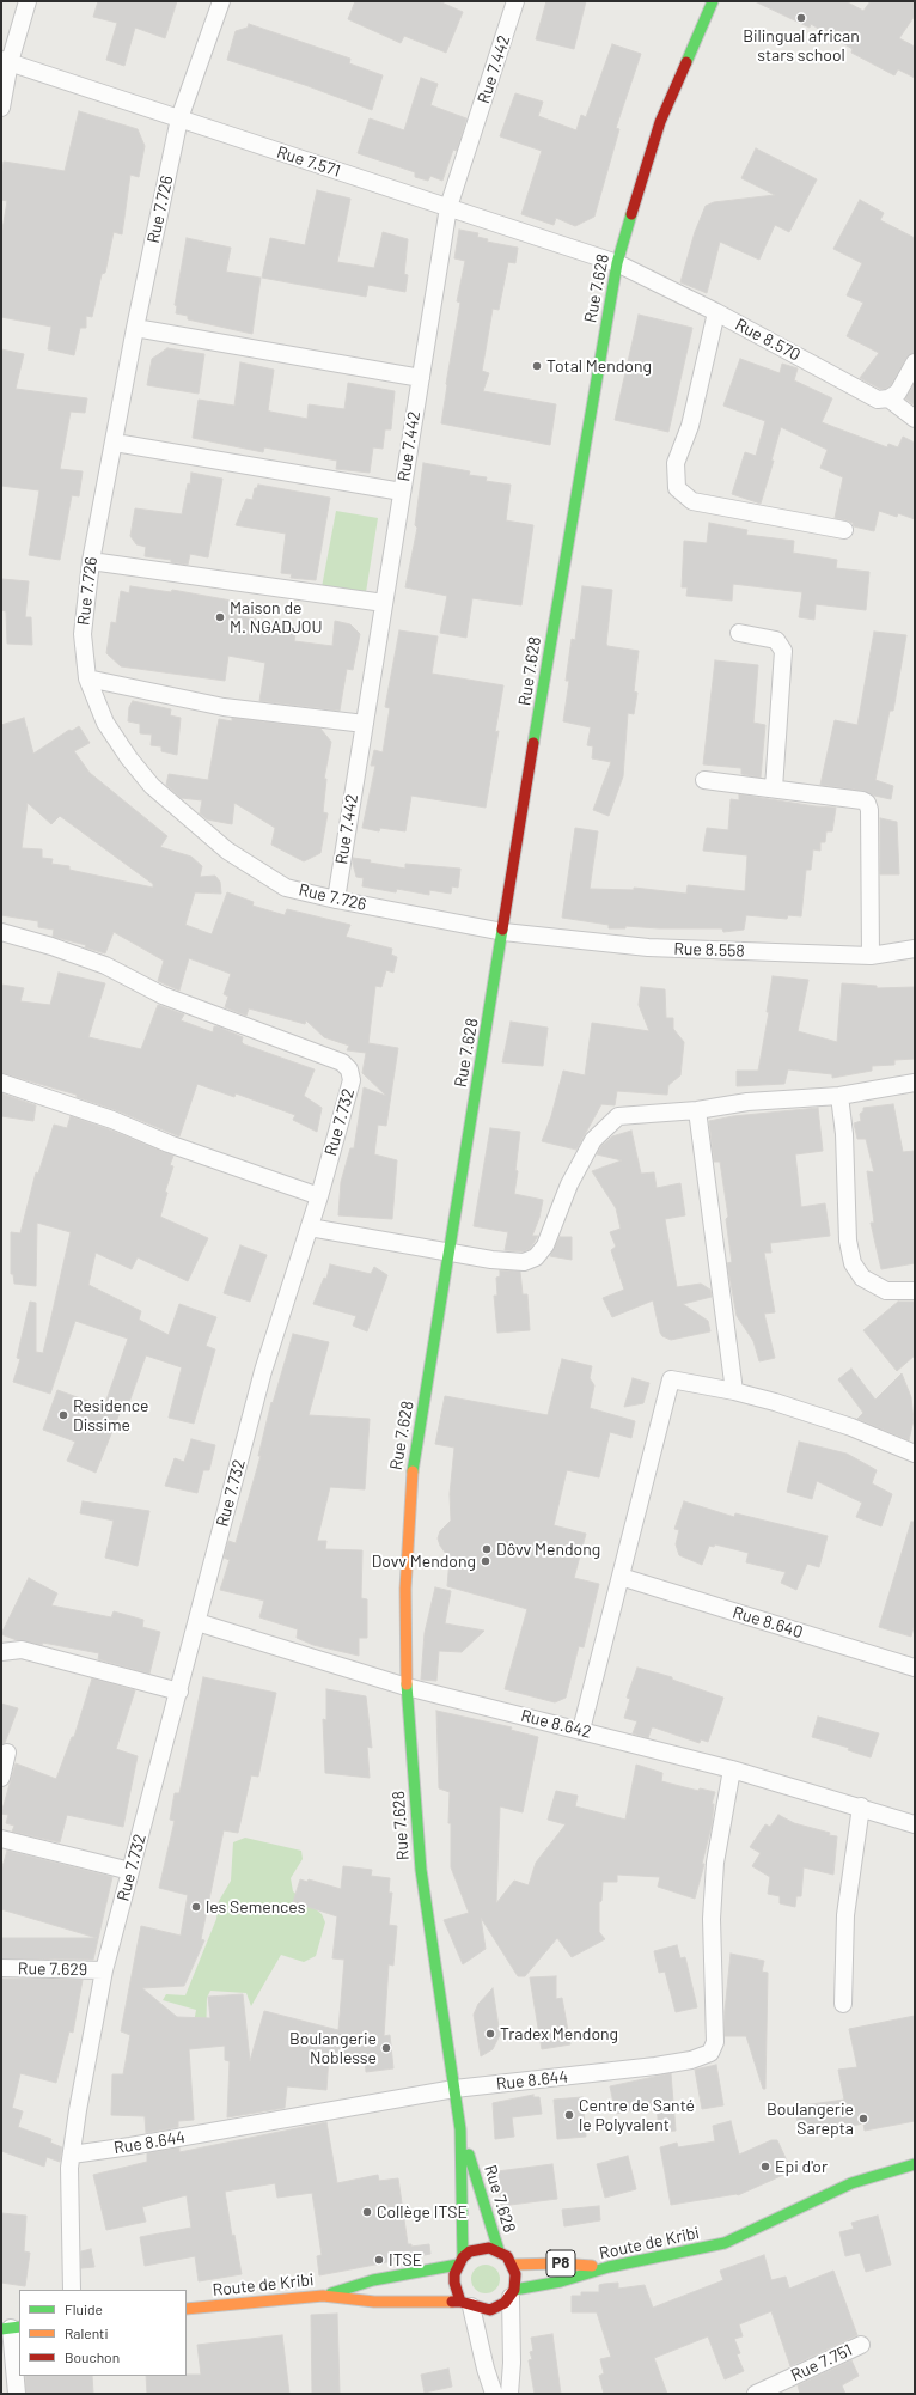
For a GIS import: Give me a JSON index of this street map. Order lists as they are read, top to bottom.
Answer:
{
  "streets": {
    "main road": ["Rue 7.628", "Route de Kribi", "P8"],
    "street": [
      "Rue 7.442",
      "Rue 7.571",
      "Rue 7.726",
      "Rue 8.570",
      "Rue 8.558",
      "Rue 7.732",
      "Rue 8.640",
      "Rue 8.642",
      "Rue 7.629",
      "Rue 8.644",
      "Rue 7.751"
    ]
  },
  "crossings": [
    ["Rue 7.442", "Rue 7.571"],
    ["Rue 7.442", "Rue 7.726"],
    ["Rue 7.571", "Rue 7.726"],
    ["Rue 7.571", "Rue 7.628"],
    ["Rue 7.571", "Rue 8.570"],
    ["Rue 7.726", "Rue 7.628"],
    ["Rue 7.726", "Rue 8.558"],
    ["Rue 7.628", "Rue 8.570"],
    ["Rue 7.628", "Rue 8.558"],
    ["Rue 7.628", "Rue 8.642"],
    ["Rue 7.628", "Rue 8.644"],
    ["Rue 7.628", "Route de Kribi"],
    ["Rue 7.628", "P8"],
    ["Rue 7.732", "Rue 8.642"],
    ["Rue 7.732", "Rue 7.629"],
    ["Rue 7.732", "Rue 8.644"],
    ["Rue 8.642", "Rue 8.644"],
    ["Route de Kribi", "P8"]
  ],
  "places": [
    "Bilingual african stars school",
    "Total Mendong",
    "Maison de M. NGADJOU",
    "Residence Dissime",
    "Dôvv Mendong",
    "Dovv Mendong",
    "les Semences",
    "Tradex Mendong",
    "Boulangerie Noblesse",
    "Centre de Santé le Polyvalent",
    "Boulangerie Sarepta",
    "Epi d'or",
    "Collège ITSE",
    "ITSE"
  ],
  "legend": ["Fluide", "Ralenti", "Bouchon"]
}
